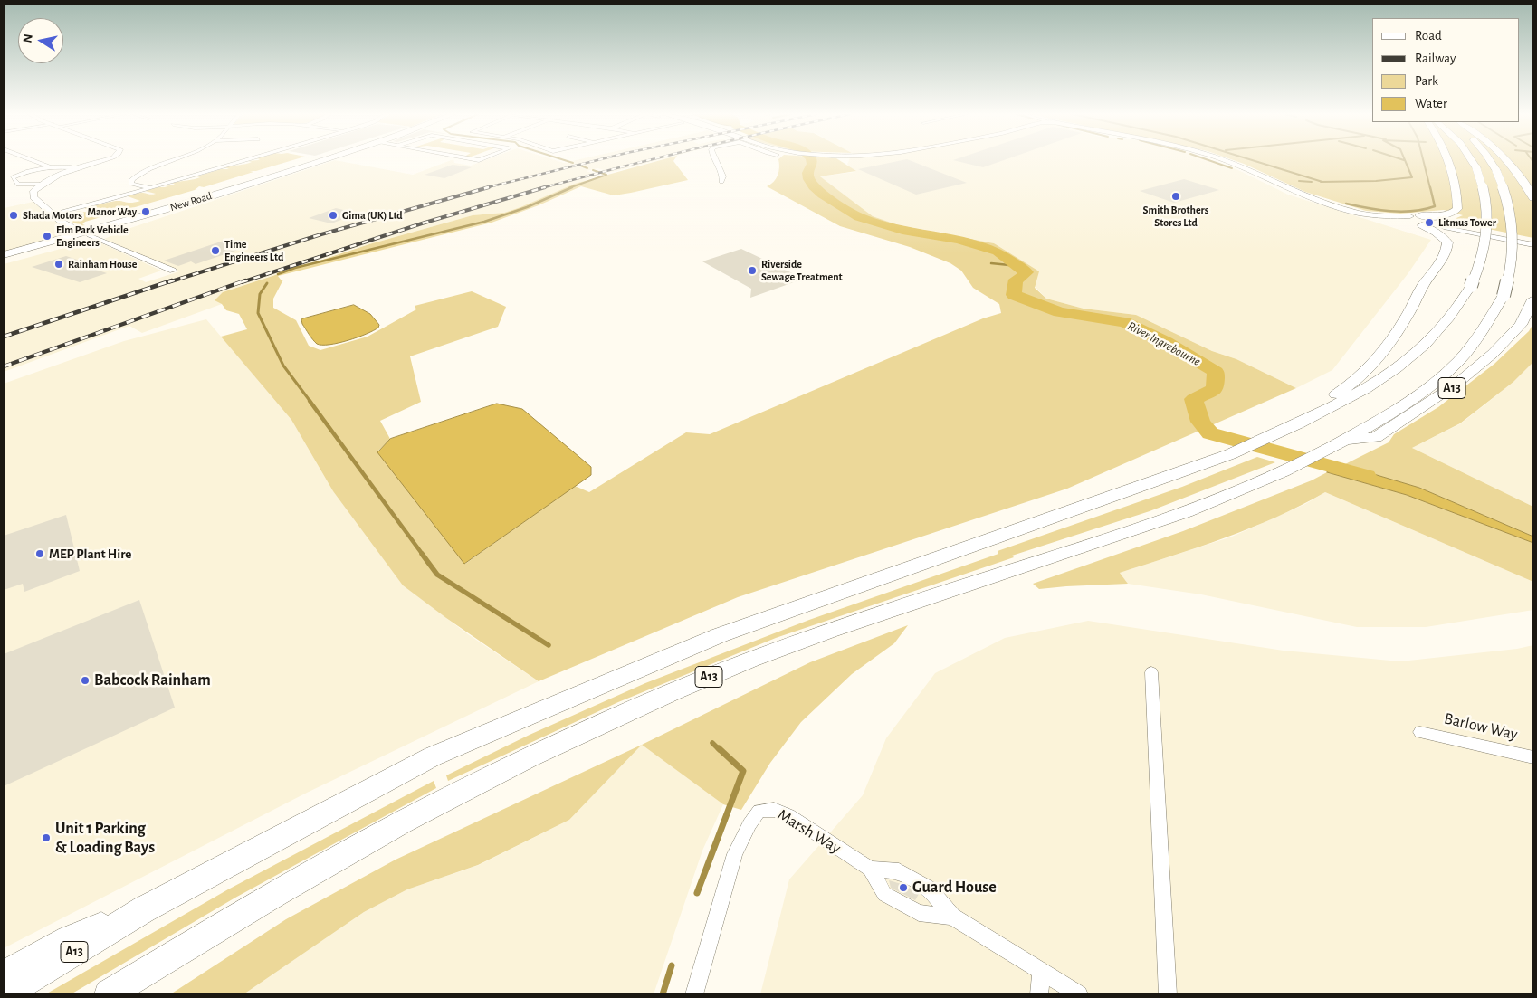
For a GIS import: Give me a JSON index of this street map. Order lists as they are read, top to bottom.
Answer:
{
  "streets": {
    "highway": ["A13"],
    "main road": ["New Road"],
    "street": ["Barlow Way", "Marsh Way"]
  },
  "water": ["River Ingrebourne"],
  "places": [
    "Smith Brothers Stores Ltd",
    "Manor Way",
    "Shada Motors",
    "Gima (UK) Ltd",
    "Litmus Tower",
    "Elm Park Vehicle Engineers",
    "Time Engineers Ltd",
    "Rainham House",
    "Riverside Sewage Treatment",
    "MEP Plant Hire",
    "Babcock Rainham",
    "Unit 1 Parking & Loading Bays",
    "Guard House"
  ],
  "legend": [
    "Road",
    "Railway",
    "Park",
    "Water"
  ],
  "north": "left"
}
